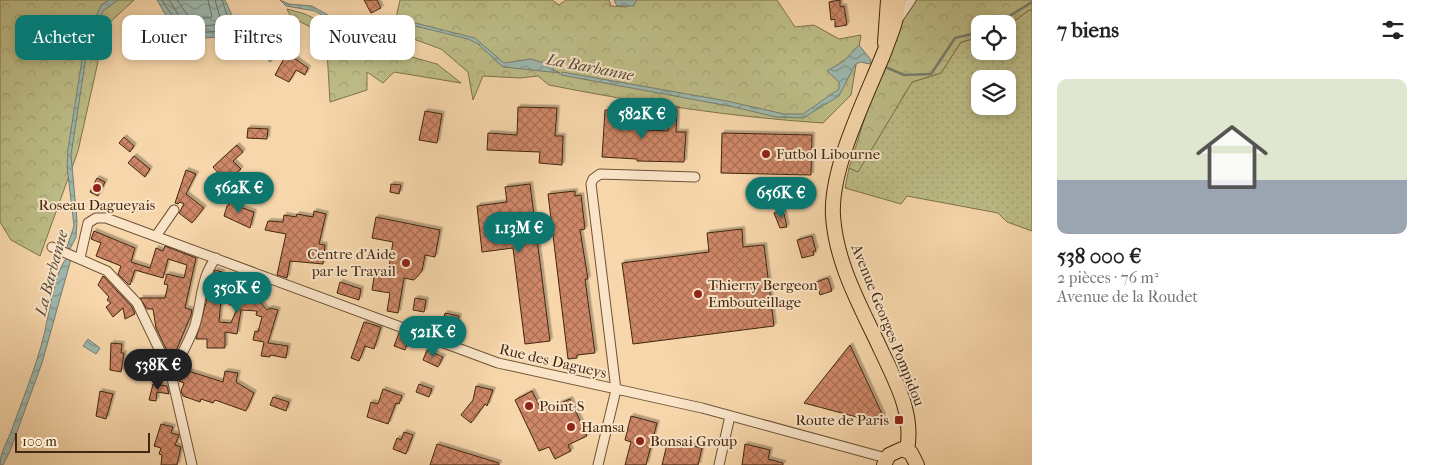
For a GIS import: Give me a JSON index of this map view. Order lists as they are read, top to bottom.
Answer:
{
  "streets": {
    "main road": ["Avenue Georges Pompidou"],
    "street": ["Rue des Dagueys"]
  },
  "water": ["La Barbanne"],
  "places": {
    "other": [
      "Futbol Libourne",
      "Roseau Dagueyais",
      "Centre d'Aide par le Travail",
      "Thierry Bergeon Embouteillage",
      "Point S",
      "Hamsa",
      "Bonsai Group"
    ],
    "transit": ["Route de Paris"]
  },
  "scale_bar": "100 m",
  "page": {
    "heading": "7 biens",
    "chip": [
      "Acheter",
      "Louer",
      "Filtres",
      "Nouveau"
    ],
    "list": [
      {
        "name": "538 000 €",
        "note": "2 pièces · 76 m² · Avenue de la Roudet"
      }
    ],
    "price": [
      "582K €",
      "562K €",
      "656K €",
      "1.13M €",
      "350K €",
      "521K €",
      "538K €"
    ],
    "scale": "100 m"
  }
}
